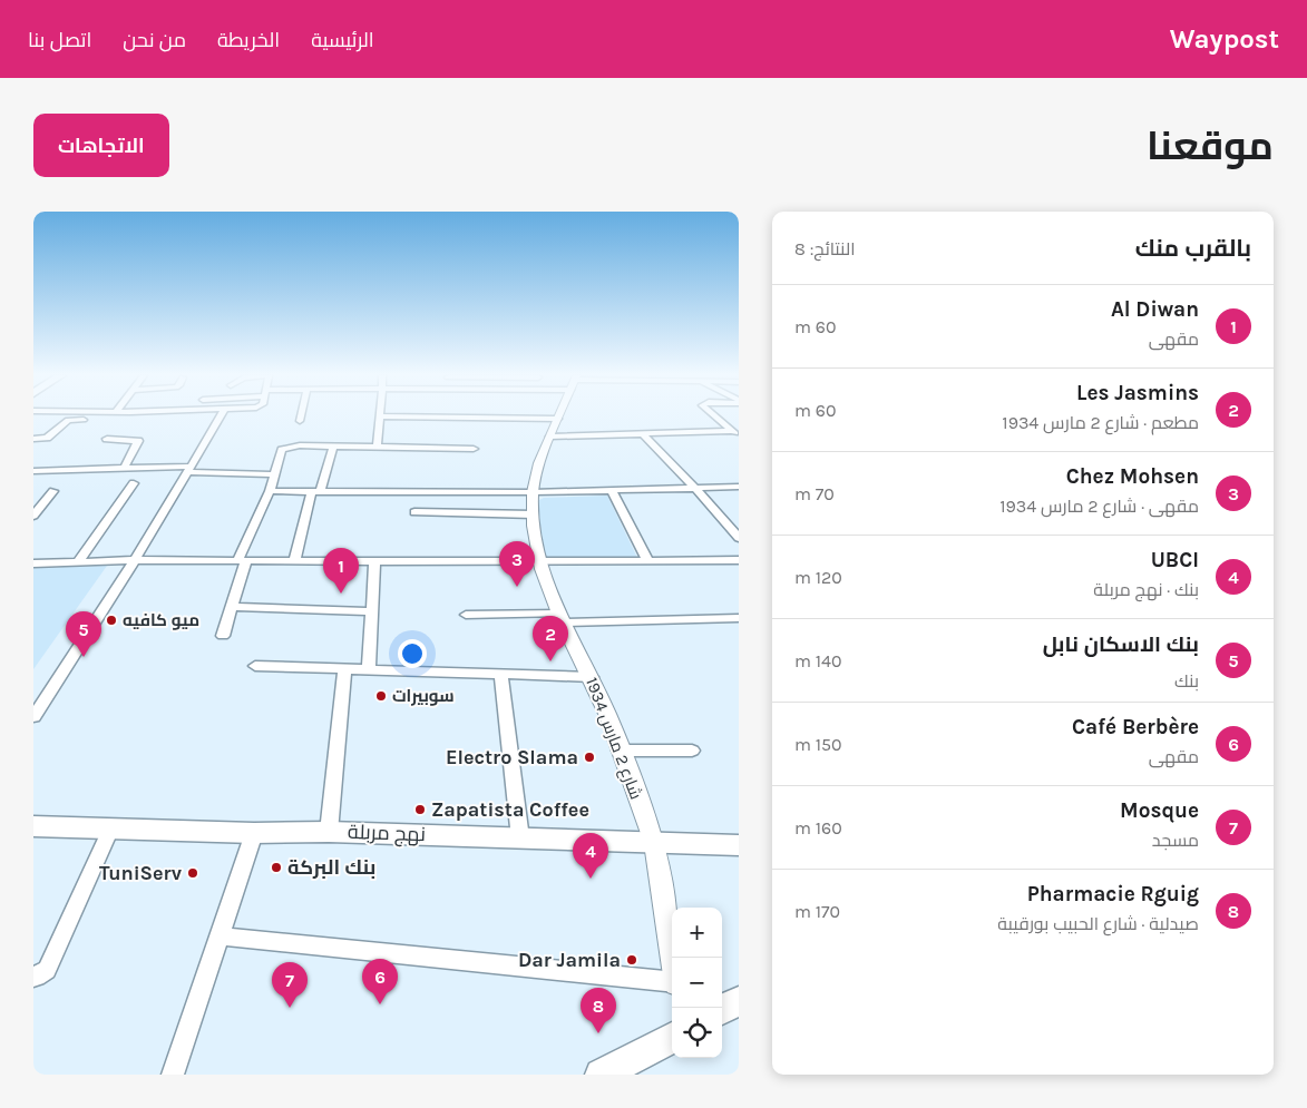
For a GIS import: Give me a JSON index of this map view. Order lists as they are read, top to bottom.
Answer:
{
  "streets": {
    "main road": ["نهج مربلة"],
    "street": ["شارع 2 مارس 1934"]
  },
  "crossings": [
    ["شارع 2 مارس 1934", "نهج مربلة"]
  ],
  "places": [
    "ميو كافيه",
    "سوبيرات",
    "Electro Slama",
    "Zapatista Coffee",
    "بنك البركة",
    "TuniServ",
    "Dar Jamila"
  ],
  "page": {
    "header": "Waypost",
    "nav": [
      "الرئيسية",
      "الخريطة",
      "من نحن",
      "اتصل بنا"
    ],
    "title": "موقعنا",
    "buttons": "الاتجاهات",
    "heading": ["بالقرب منك", "النتائج: 8"],
    "list": [
      {
        "mark": "1",
        "name": "Al Diwan",
        "note": "مقهى",
        "value": "60 m"
      },
      {
        "mark": "2",
        "name": "Les Jasmins",
        "note": "مطعم · شارع 2 مارس 1934",
        "value": "60 m"
      },
      {
        "mark": "3",
        "name": "Chez Mohsen",
        "note": "مقهى · شارع 2 مارس 1934",
        "value": "70 m"
      },
      {
        "mark": "4",
        "name": "UBCI",
        "note": "بنك · نهج مربلة",
        "value": "120 m"
      },
      {
        "mark": "5",
        "name": "بنك الاسكان نابل",
        "note": "بنك",
        "value": "140 m"
      },
      {
        "mark": "6",
        "name": "Café Berbère",
        "note": "مقهى",
        "value": "150 m"
      },
      {
        "mark": "7",
        "name": "Mosque",
        "note": "مسجد",
        "value": "160 m"
      },
      {
        "mark": "8",
        "name": "Pharmacie Rguig",
        "note": "صيدلية · شارع الحبيب بورقيبة",
        "value": "170 m"
      }
    ],
    "pins": [
      "3",
      "1",
      "5",
      "2",
      "4",
      "6",
      "7",
      "8"
    ],
    "map_buttons": ["+", "−"]
  }
}
